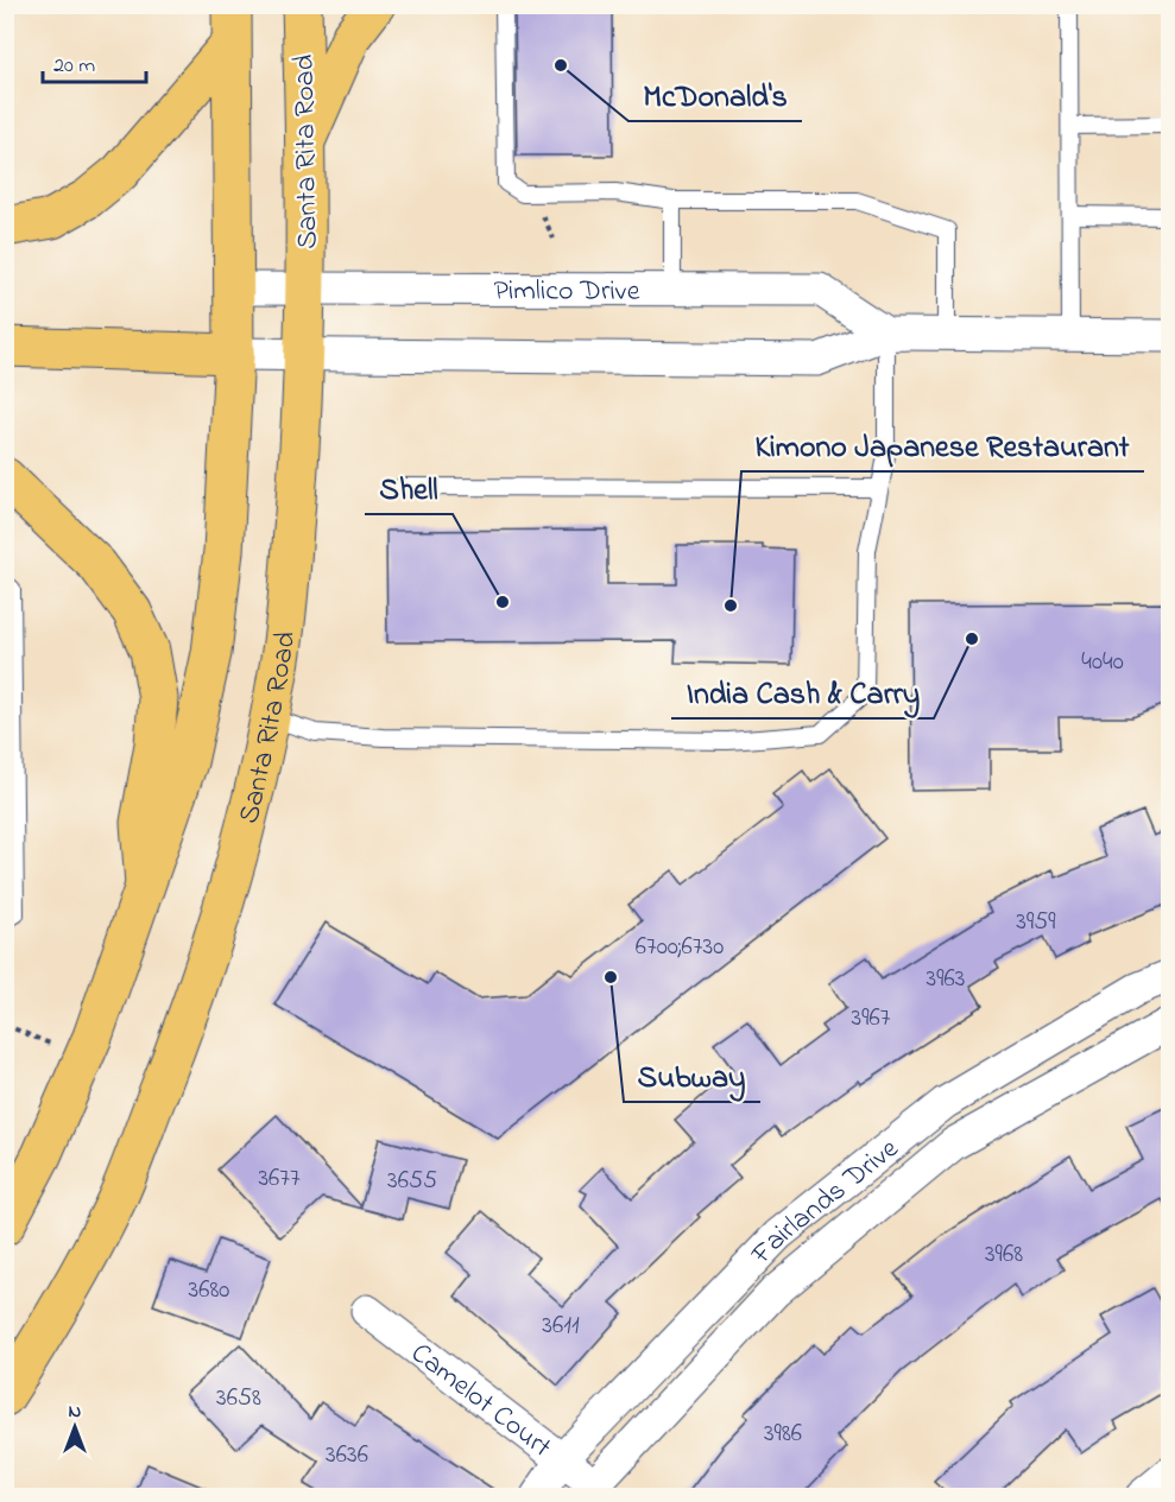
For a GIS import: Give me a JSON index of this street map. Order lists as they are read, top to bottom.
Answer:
{
  "streets": {
    "main road": ["Santa Rita Road"],
    "street": ["Pimlico Drive", "Fairlands Drive", "Camelot Court"]
  },
  "crossings": [
    ["Santa Rita Road", "Pimlico Drive"],
    ["Fairlands Drive", "Camelot Court"]
  ],
  "places": [
    "McDonald's",
    "Shell",
    "Kimono Japanese Restaurant",
    "India Cash & Carry",
    "Subway"
  ],
  "house_numbers": [
    "4040",
    "3959",
    "6700;6730",
    "3963",
    "3967",
    "3677",
    "3655",
    "3968",
    "3680",
    "3611",
    "3658",
    "3986",
    "3636"
  ],
  "scale_bar": "20 m",
  "north": "top"
}
